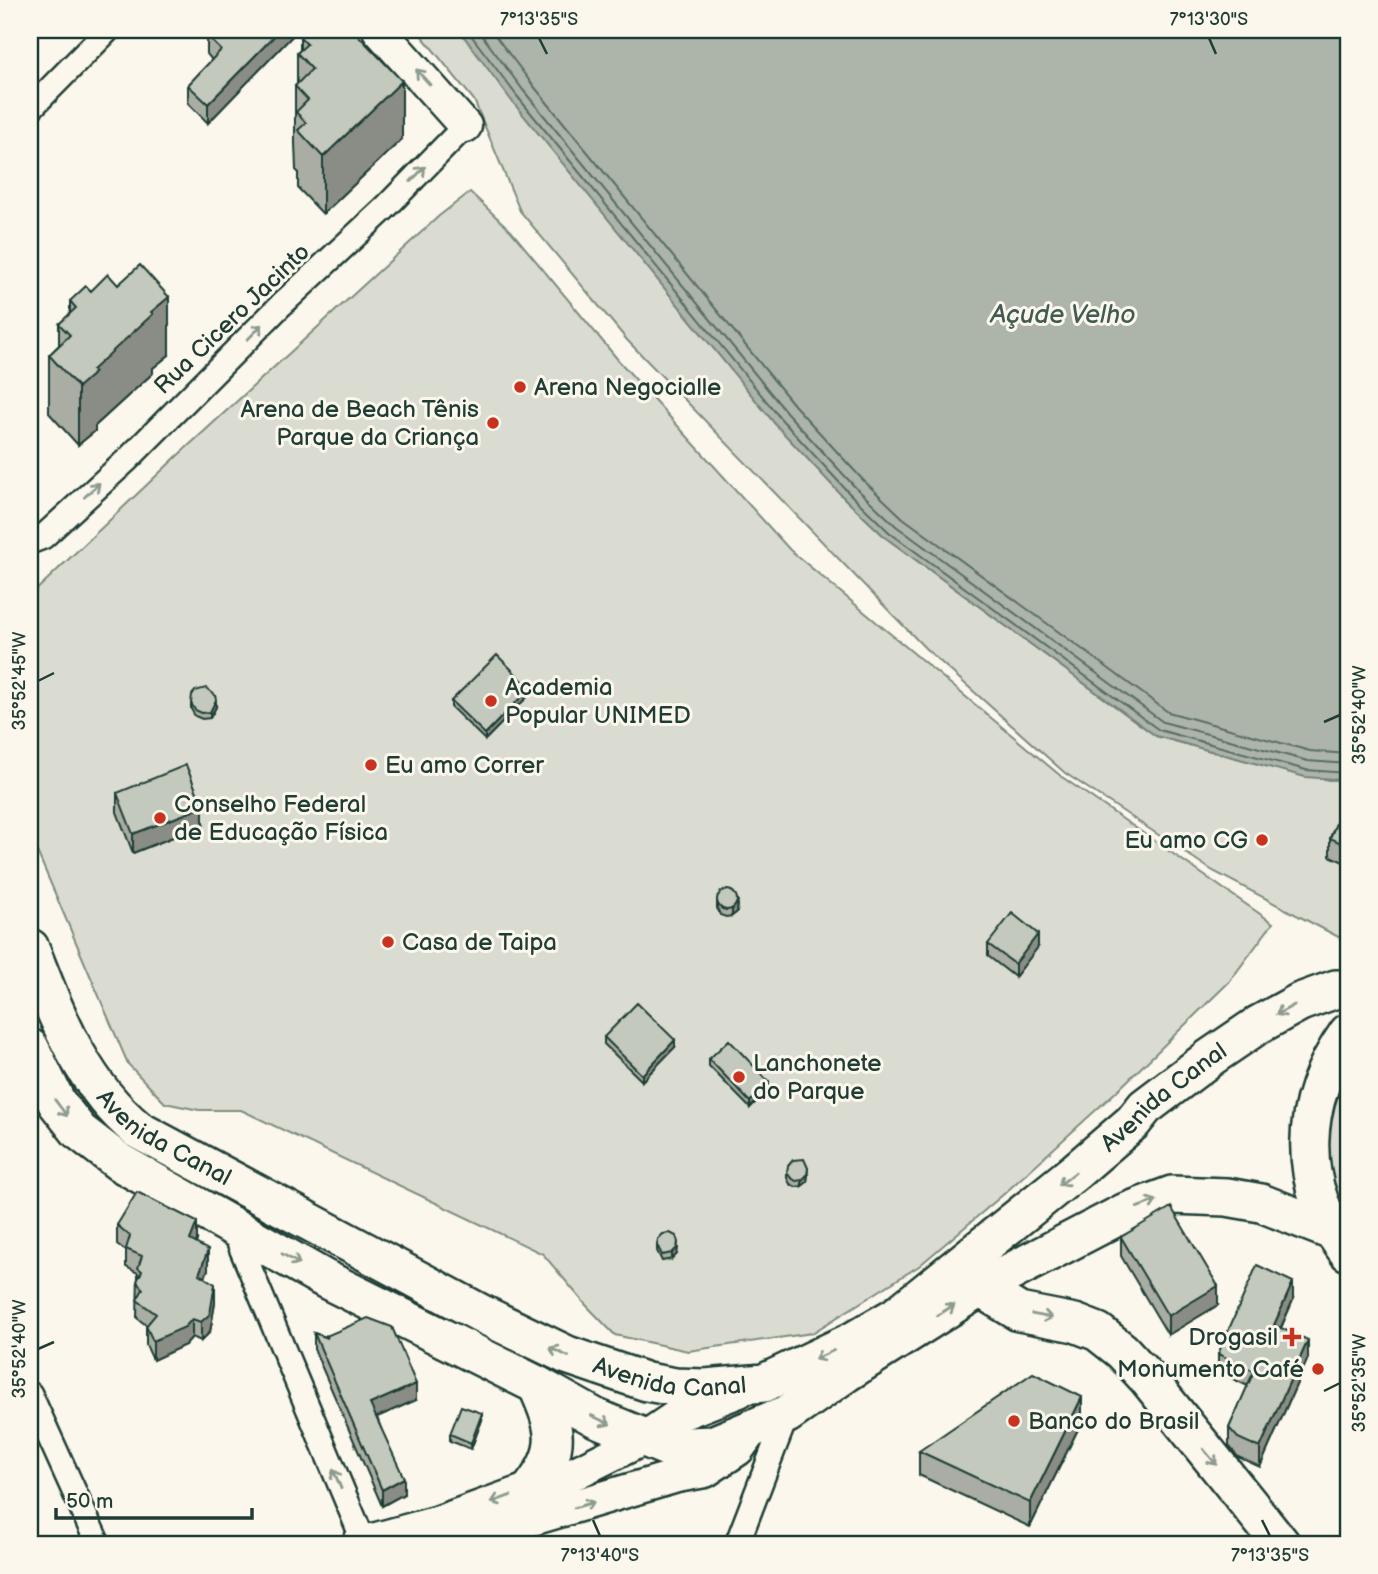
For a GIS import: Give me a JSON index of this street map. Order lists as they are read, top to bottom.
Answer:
{
  "streets": {
    "main road": ["Avenida Canal"],
    "street": ["Rua Cicero Jacinto"]
  },
  "one_way": ["Rua Cicero Jacinto"],
  "water": ["Açude Velho"],
  "places": {
    "other": [
      "Arena Negocialle",
      "Arena de Beach Tênis Parque da Criança",
      "Academia Popular UNIMED",
      "Eu amo Correr",
      "Conselho Federal de Educação Física",
      "Eu amo CG",
      "Casa de Taipa",
      "Lanchonete do Parque",
      "Monumento Café",
      "Banco do Brasil"
    ],
    "health": ["Drogasil"]
  },
  "scale_bar": "50 m",
  "coordinates": [
    "7°13'35\"S",
    "7°13'30\"S",
    "35°52'45\"W",
    "35°52'40\"W",
    "35°52'35\"W",
    "7°13'40\"S"
  ]
}
